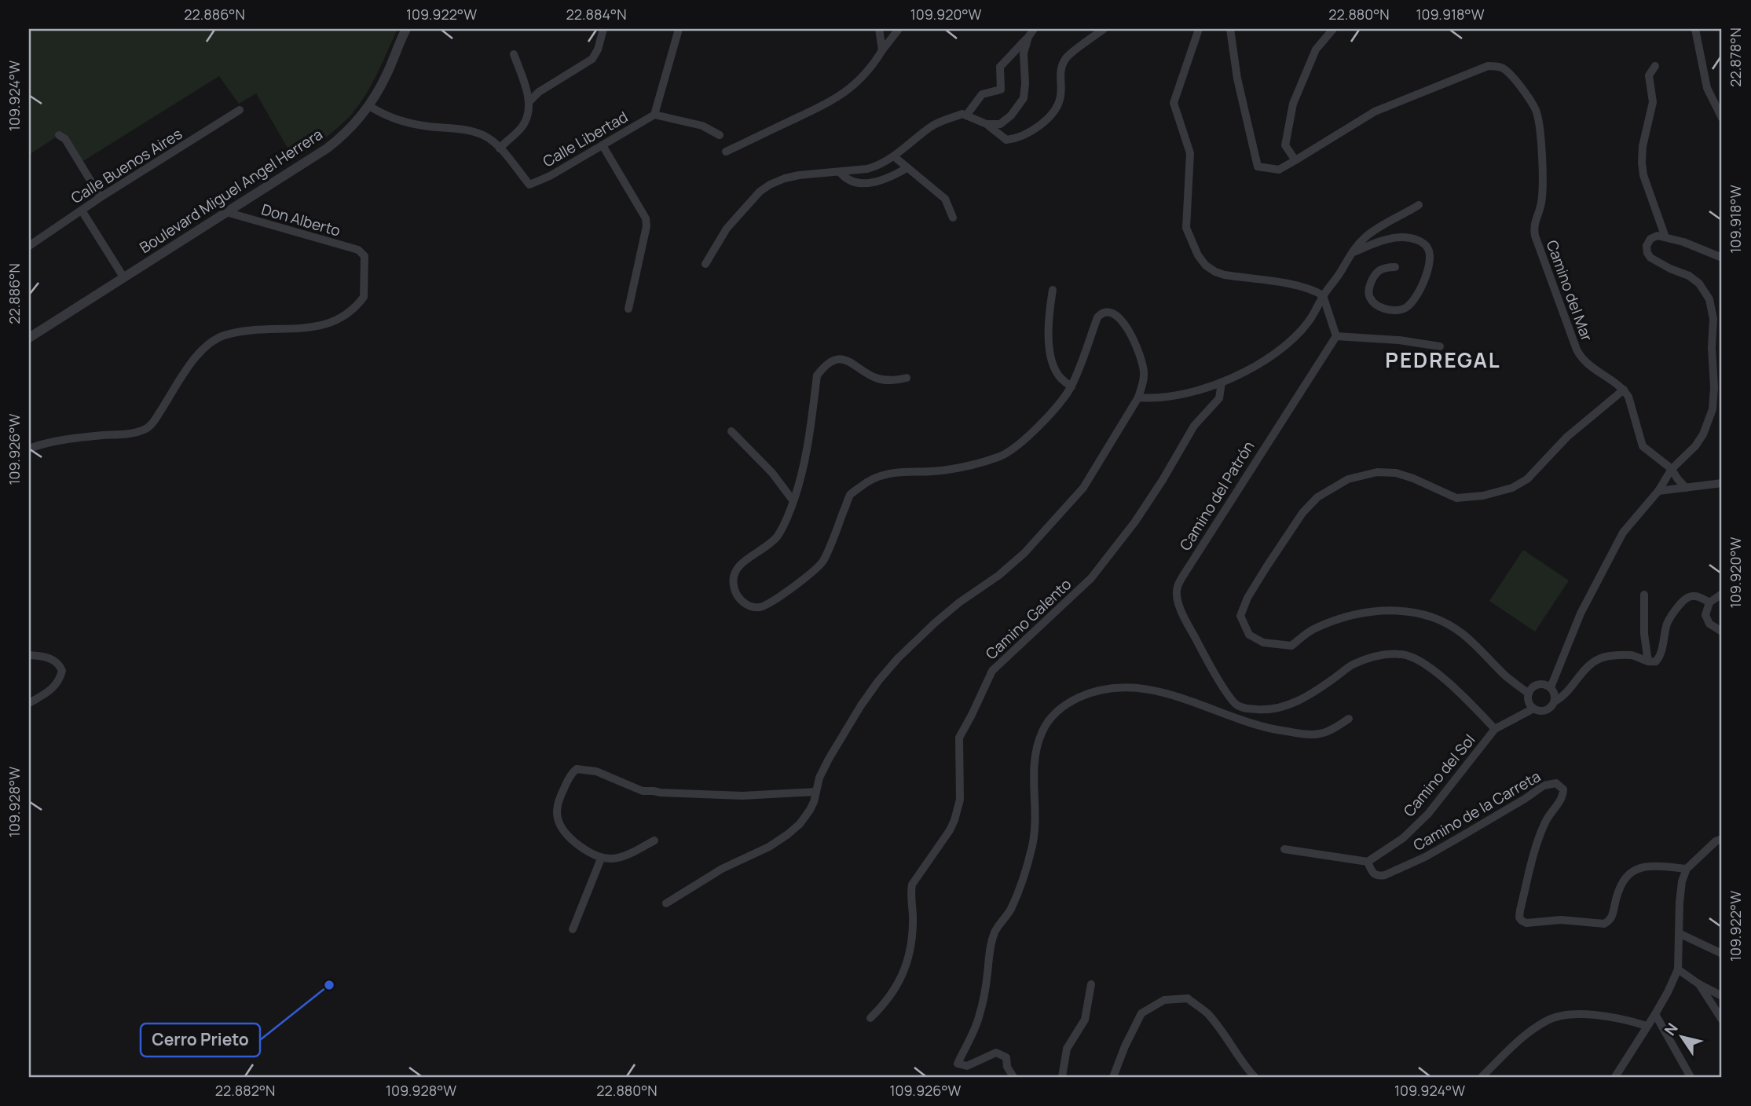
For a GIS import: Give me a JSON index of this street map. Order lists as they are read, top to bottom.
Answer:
{
  "streets": {
    "street": [
      "Calle Libertad",
      "Calle Buenos Aires",
      "Boulevard Miguel Angel Herrera",
      "Don Alberto",
      "Camino del Mar",
      "Camino del Patrón",
      "Camino Galento",
      "Camino del Sol",
      "Camino de la Carreta"
    ]
  },
  "crossings": [
    ["Boulevard Miguel Angel Herrera", "Don Alberto"],
    ["Camino del Sol", "Camino de la Carreta"]
  ],
  "districts": ["PEDREGAL"],
  "places": ["Cerro Prieto"],
  "north": "top left",
  "coordinates": [
    "22.886°N",
    "109.922°W",
    "22.884°N",
    "109.920°W",
    "22.880°N",
    "109.918°W",
    "22.878°N",
    "109.924°W",
    "109.926°W",
    "109.928°W",
    "22.882°N"
  ]
}
